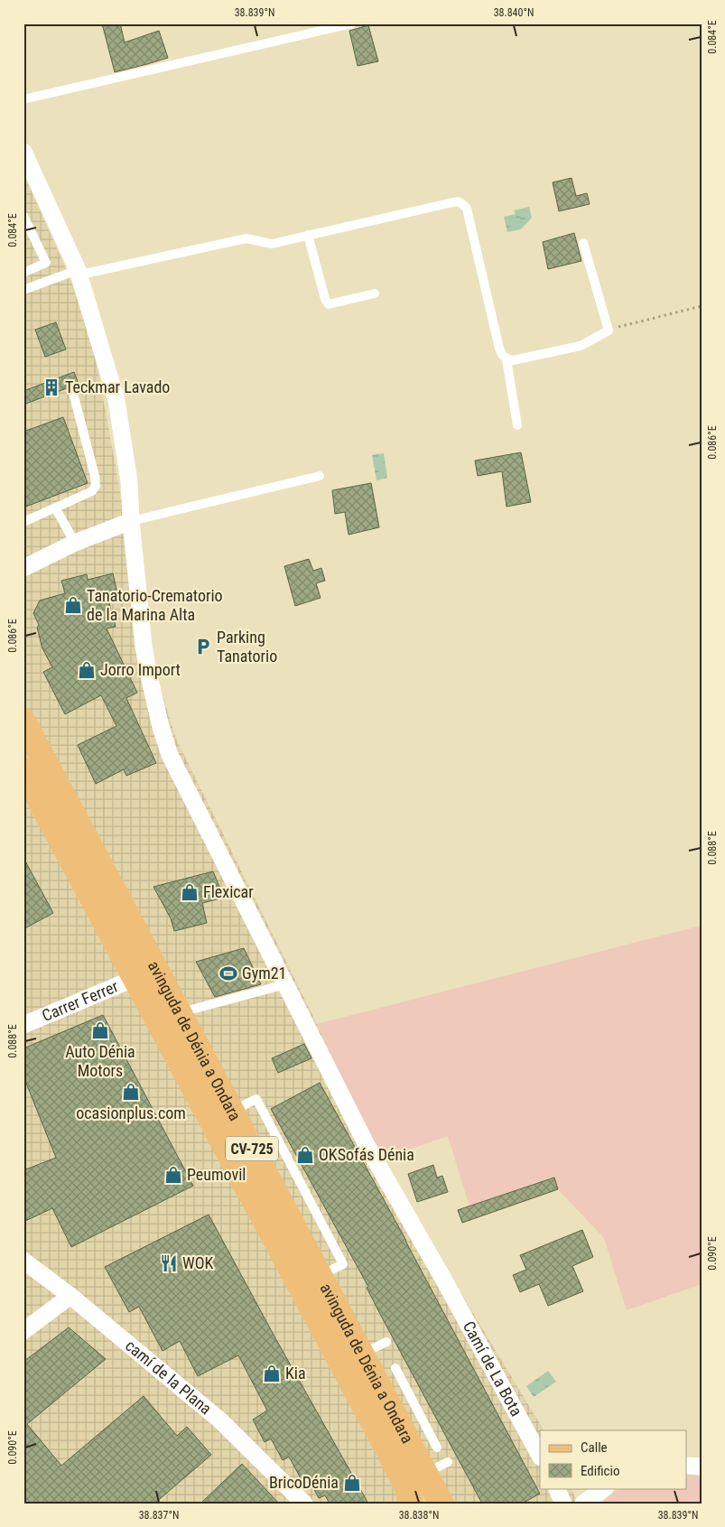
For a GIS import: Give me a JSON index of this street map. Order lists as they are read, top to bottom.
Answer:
{
  "streets": {
    "main road": ["avinguda de Dénia a Ondara", "CV-725"],
    "street": ["Carrer Ferrer", "Camí de La Bota", "camí de la Plana"]
  },
  "crossings": [
    ["Carrer Ferrer", "avinguda de Dénia a Ondara"]
  ],
  "places": {
    "building": ["Teckmar Lavado"],
    "shop": [
      "Tanatorio-Crematorio de la Marina Alta",
      "Jorro Import",
      "Flexicar",
      "Auto Dénia Motors",
      "ocasionplus.com",
      "OKSofás Dénia",
      "Peumovil",
      "Kia",
      "BricoDénia"
    ],
    "parking": ["Parking Tanatorio"],
    "sports": ["Gym21"],
    "restaurant": ["WOK"]
  },
  "legend": ["Calle", "Edificio"],
  "coordinates": [
    "38.839°N",
    "38.840°N",
    "0.084°E",
    "0.086°E",
    "0.088°E",
    "0.090°E",
    "38.837°N",
    "38.838°N"
  ]
}
